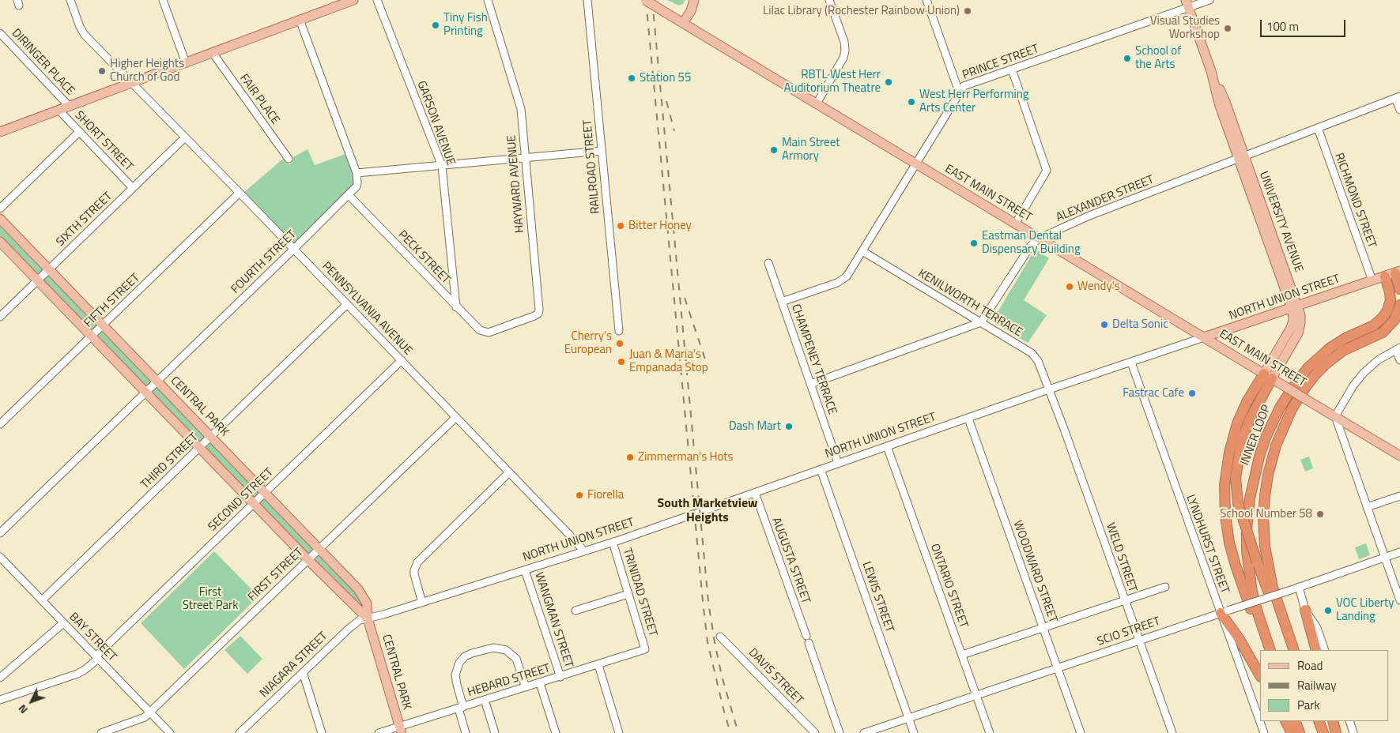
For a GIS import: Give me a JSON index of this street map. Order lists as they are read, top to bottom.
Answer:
{
  "streets": {
    "highway": ["INNER LOOP"],
    "main road": [
      "EAST MAIN STREET",
      "UNIVERSITY AVENUE",
      "NORTH UNION STREET",
      "CENTRAL PARK"
    ],
    "street": [
      "DIRINGER PLACE",
      "PRINCE STREET",
      "FAIR PLACE",
      "GARSON AVENUE",
      "SHORT STREET",
      "RAILROAD STREET",
      "HAYWARD AVENUE",
      "ALEXANDER STREET",
      "RICHMOND STREET",
      "SIXTH STREET",
      "PECK STREET",
      "FOURTH STREET",
      "FIFTH STREET",
      "KENILWORTH TERRACE",
      "PENNSYLVANIA AVENUE",
      "CHAMPENEY TERRACE",
      "THIRD STREET",
      "SECOND STREET",
      "LYNDHURST STREET",
      "WELD STREET",
      "AUGUSTA STREET",
      "WOODWARD STREET",
      "FIRST STREET",
      "ONTARIO STREET",
      "TRINIDAD STREET",
      "LEWIS STREET",
      "WANGMAN STREET",
      "SCIO STREET",
      "BAY STREET",
      "NIAGARA STREET",
      "DAVIS STREET",
      "HEBARD STREET"
    ]
  },
  "crossings": [
    ["PRINCE STREET", "EAST MAIN STREET"],
    ["PRINCE STREET", "UNIVERSITY AVENUE"],
    ["PRINCE STREET", "KENILWORTH TERRACE"],
    ["PRINCE STREET", "CHAMPENEY TERRACE"],
    ["GARSON AVENUE", "PECK STREET"],
    ["SHORT STREET", "SIXTH STREET"],
    ["HAYWARD AVENUE", "PECK STREET"],
    ["EAST MAIN STREET", "ALEXANDER STREET"],
    ["EAST MAIN STREET", "UNIVERSITY AVENUE"],
    ["EAST MAIN STREET", "NORTH UNION STREET"],
    ["ALEXANDER STREET", "RICHMOND STREET"],
    ["ALEXANDER STREET", "UNIVERSITY AVENUE"],
    ["ALEXANDER STREET", "KENILWORTH TERRACE"],
    ["RICHMOND STREET", "NORTH UNION STREET"],
    ["SIXTH STREET", "PENNSYLVANIA AVENUE"],
    ["SIXTH STREET", "CENTRAL PARK"],
    ["UNIVERSITY AVENUE", "NORTH UNION STREET"],
    ["PECK STREET", "FOURTH STREET"],
    ["FOURTH STREET", "PENNSYLVANIA AVENUE"],
    ["FOURTH STREET", "CENTRAL PARK"],
    ["NORTH UNION STREET", "KENILWORTH TERRACE"],
    ["NORTH UNION STREET", "PENNSYLVANIA AVENUE"],
    ["NORTH UNION STREET", "CHAMPENEY TERRACE"],
    ["NORTH UNION STREET", "CENTRAL PARK"],
    ["NORTH UNION STREET", "INNER LOOP"],
    ["NORTH UNION STREET", "LYNDHURST STREET"],
    ["NORTH UNION STREET", "WELD STREET"],
    ["NORTH UNION STREET", "AUGUSTA STREET"],
    ["NORTH UNION STREET", "WOODWARD STREET"],
    ["NORTH UNION STREET", "ONTARIO STREET"],
    ["NORTH UNION STREET", "TRINIDAD STREET"],
    ["NORTH UNION STREET", "LEWIS STREET"],
    ["NORTH UNION STREET", "WANGMAN STREET"],
    ["NORTH UNION STREET", "NIAGARA STREET"],
    ["FIFTH STREET", "PENNSYLVANIA AVENUE"],
    ["FIFTH STREET", "CENTRAL PARK"],
    ["KENILWORTH TERRACE", "WELD STREET"],
    ["PENNSYLVANIA AVENUE", "THIRD STREET"],
    ["PENNSYLVANIA AVENUE", "SECOND STREET"],
    ["PENNSYLVANIA AVENUE", "FIRST STREET"],
    ["CENTRAL PARK", "THIRD STREET"],
    ["CENTRAL PARK", "SECOND STREET"],
    ["CENTRAL PARK", "FIRST STREET"],
    ["CENTRAL PARK", "NIAGARA STREET"],
    ["CENTRAL PARK", "HEBARD STREET"],
    ["THIRD STREET", "BAY STREET"],
    ["SECOND STREET", "BAY STREET"],
    ["LYNDHURST STREET", "SCIO STREET"],
    ["WELD STREET", "SCIO STREET"],
    ["WOODWARD STREET", "SCIO STREET"],
    ["FIRST STREET", "BAY STREET"],
    ["ONTARIO STREET", "SCIO STREET"],
    ["TRINIDAD STREET", "HEBARD STREET"],
    ["LEWIS STREET", "SCIO STREET"],
    ["WANGMAN STREET", "HEBARD STREET"]
  ],
  "districts": ["South Marketview Heights"],
  "parks": ["First Street Park"],
  "places": [
    "Lilac Library (Rochester Rainbow Union)",
    "Tiny Fish Printing",
    "Visual Studies Workshop",
    "School of the Arts",
    "Higher Heights Church of God",
    "Station 55",
    "RBTL West Herr Auditorium Theatre",
    "West Herr Performing Arts Center",
    "Main Street Armory",
    "Bitter Honey",
    "Eastman Dental Dispensary Building",
    "Wendy's",
    "Delta Sonic",
    "Cherry's European",
    "Juan & Maria's Empanada Stop",
    "Fastrac Cafe",
    "Dash Mart",
    "Zimmerman's Hots",
    "Fiorella",
    "School Number 58",
    "VOC Liberty Landing"
  ],
  "legend": ["Road", "Railway", "Park"],
  "scale_bar": "100 m",
  "north": "bottom left"
}
